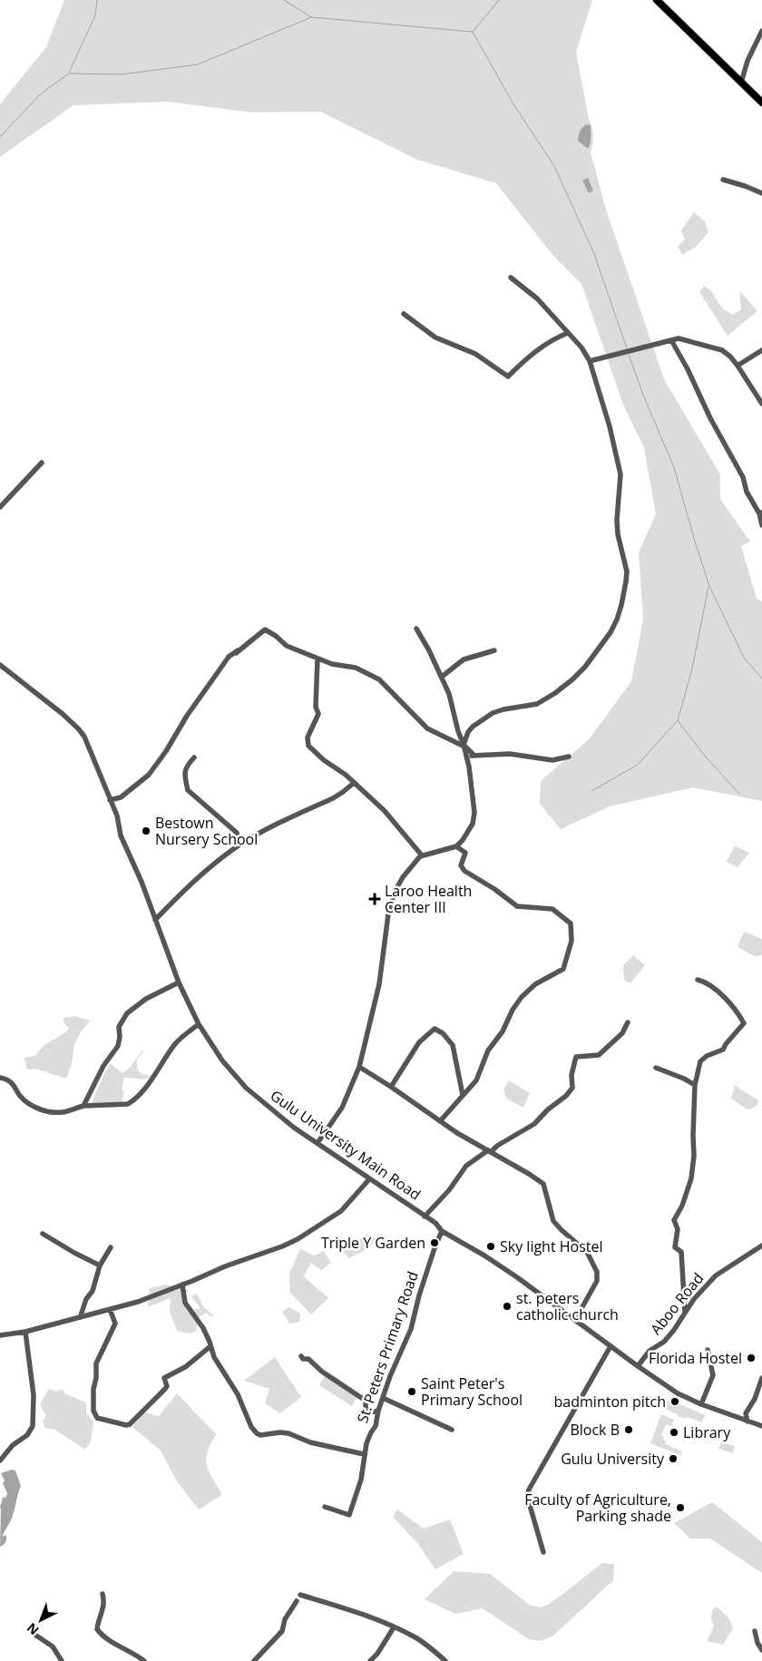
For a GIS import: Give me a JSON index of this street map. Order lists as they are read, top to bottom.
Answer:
{
  "streets": {
    "street": ["Gulu University Main Road", "Aboo Road", "St. Peters Primary Road"]
  },
  "crossings": [
    ["Gulu University Main Road", "Aboo Road"],
    ["Gulu University Main Road", "St. Peters Primary Road"]
  ],
  "places": {
    "other": [
      "Bestown Nursery School",
      "Triple Y Garden",
      "Sky light Hostel",
      "st. peters catholic church",
      "Florida Hostel",
      "Saint Peter's Primary School",
      "badminton pitch",
      "Block B",
      "Library",
      "Gulu University",
      "Faculty of Agriculture, Parking shade"
    ],
    "health": ["Laroo Health Center III"]
  },
  "north": "bottom left"
}
